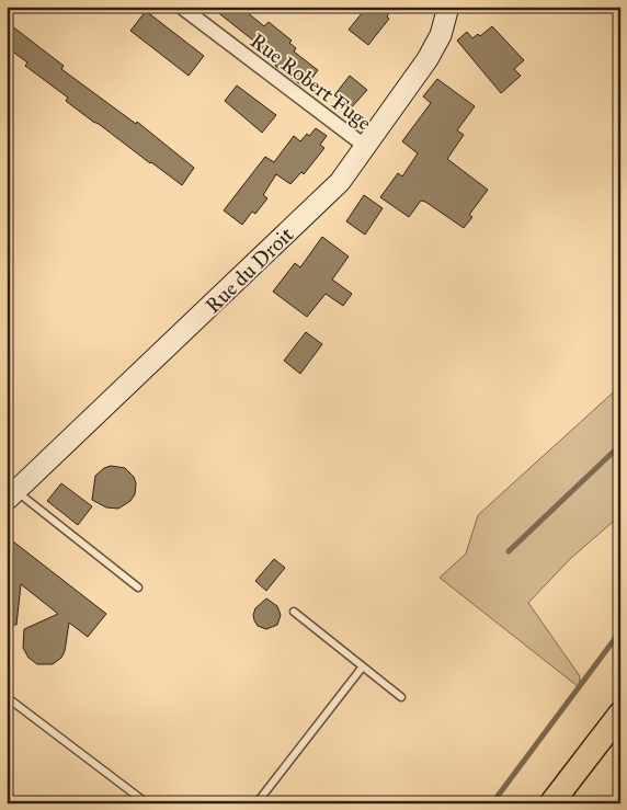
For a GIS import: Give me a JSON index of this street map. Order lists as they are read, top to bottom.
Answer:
{
  "streets": {
    "street": ["Rue Robert Fuge", "Rue du Droit"]
  },
  "crossings": [
    ["Rue Robert Fuge", "Rue du Droit"]
  ]
}
